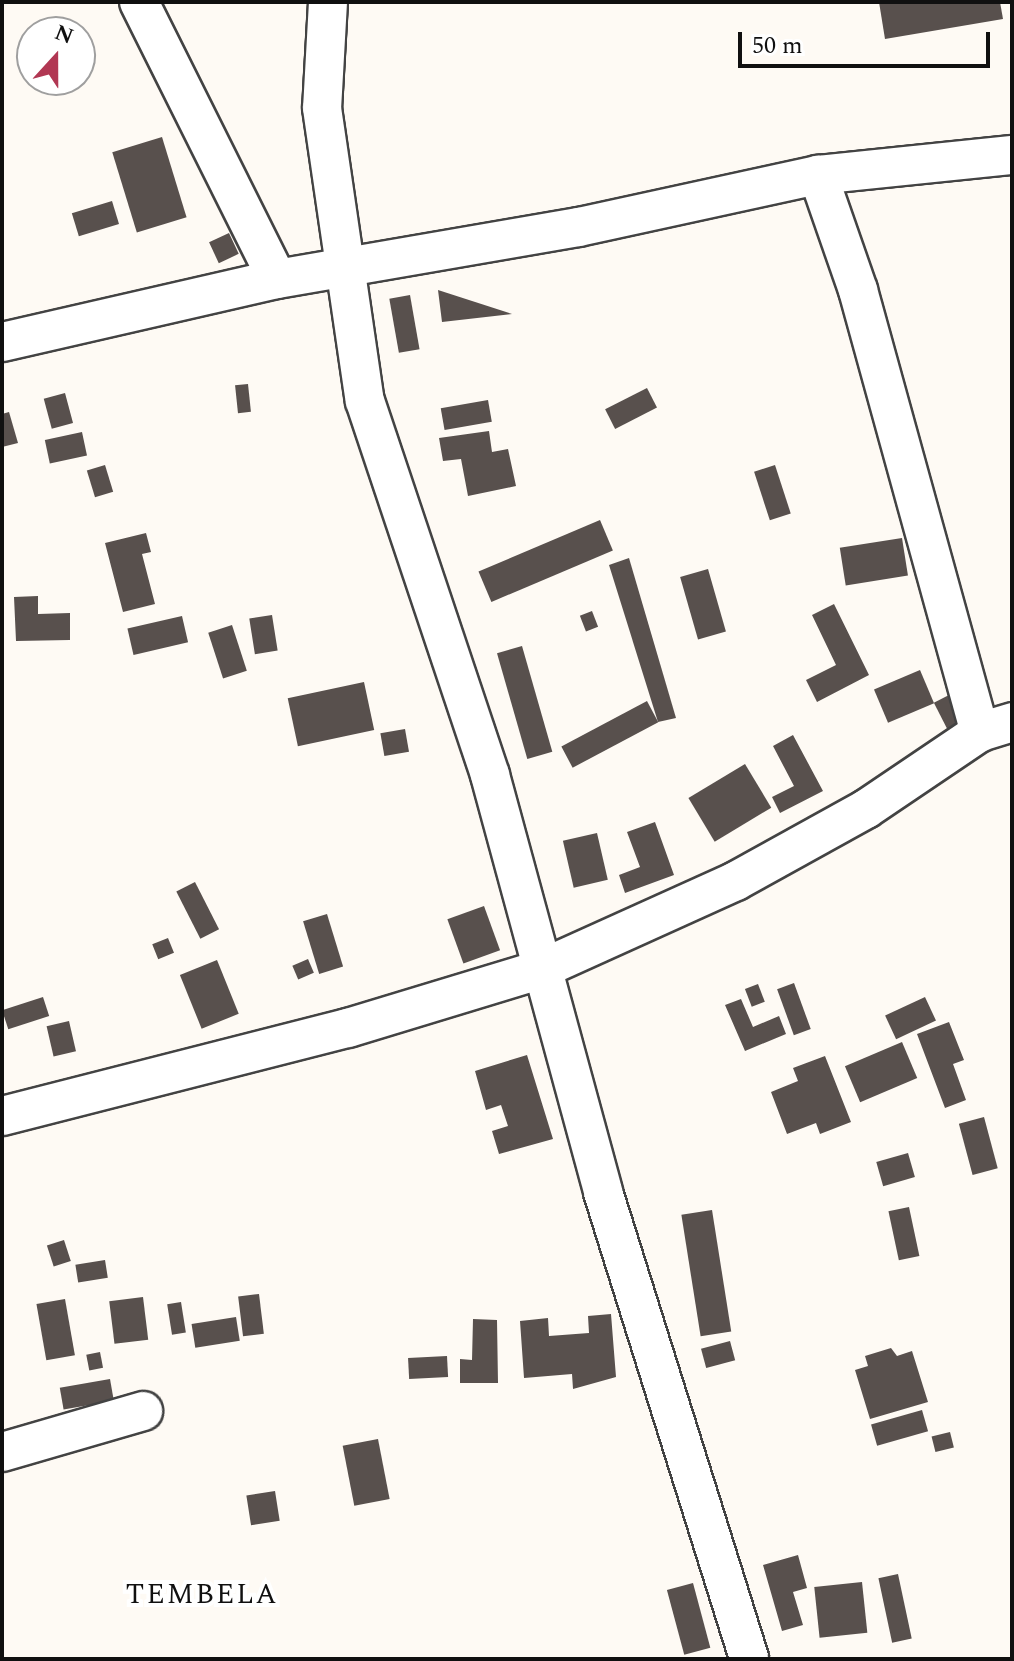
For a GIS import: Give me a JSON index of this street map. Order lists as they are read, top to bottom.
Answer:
{
  "districts": ["TEMBELA"],
  "scale_bar": "50 m",
  "north": "top"
}
